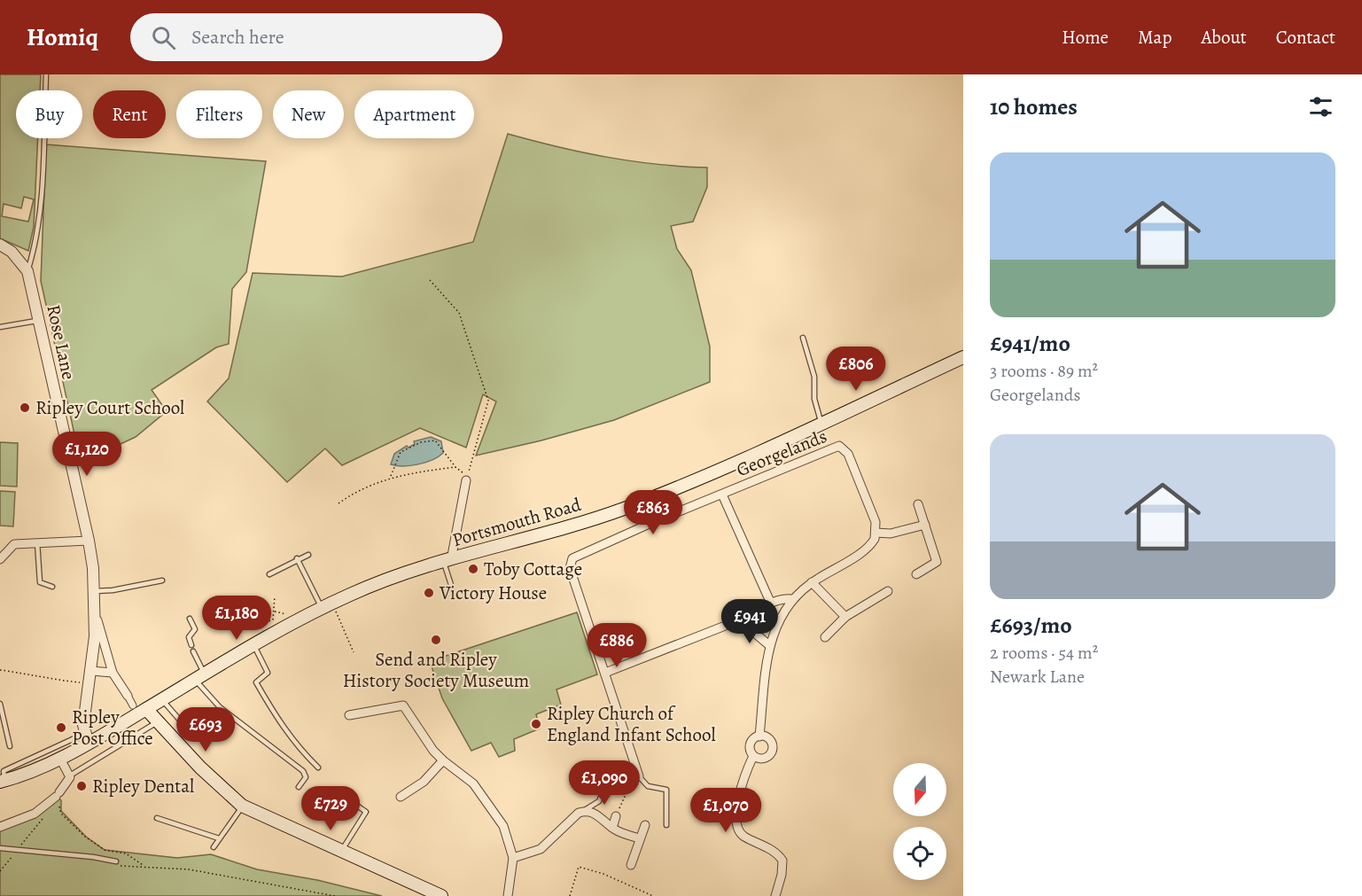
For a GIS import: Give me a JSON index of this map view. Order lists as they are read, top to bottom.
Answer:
{
  "streets": {
    "main road": ["Portsmouth Road"],
    "street": ["Rose Lane", "Georgelands"]
  },
  "crossings": [
    ["Rose Lane", "Portsmouth Road"]
  ],
  "places": [
    "Ripley Court School",
    "Toby Cottage",
    "Victory House",
    "Send and Ripley History Society Museum",
    "Ripley Church of England Infant School",
    "Ripley Post Office",
    "Ripley Dental"
  ],
  "north": "bottom",
  "page": {
    "header": "Homiq",
    "search": "Search here",
    "nav": [
      "Home",
      "Map",
      "About",
      "Contact"
    ],
    "heading": "10 homes",
    "chip": [
      "Buy",
      "Rent",
      "Filters",
      "New",
      "Apartment"
    ],
    "list": [
      {
        "name": "£941/mo",
        "note": "3 rooms · 89 m² · Georgelands"
      },
      {
        "name": "£693/mo",
        "note": "2 rooms · 54 m² · Newark Lane"
      }
    ],
    "price": [
      "£806",
      "£1,120",
      "£863",
      "£1,180",
      "£941",
      "£886",
      "£693",
      "£1,090",
      "£729",
      "£1,070"
    ]
  }
}
